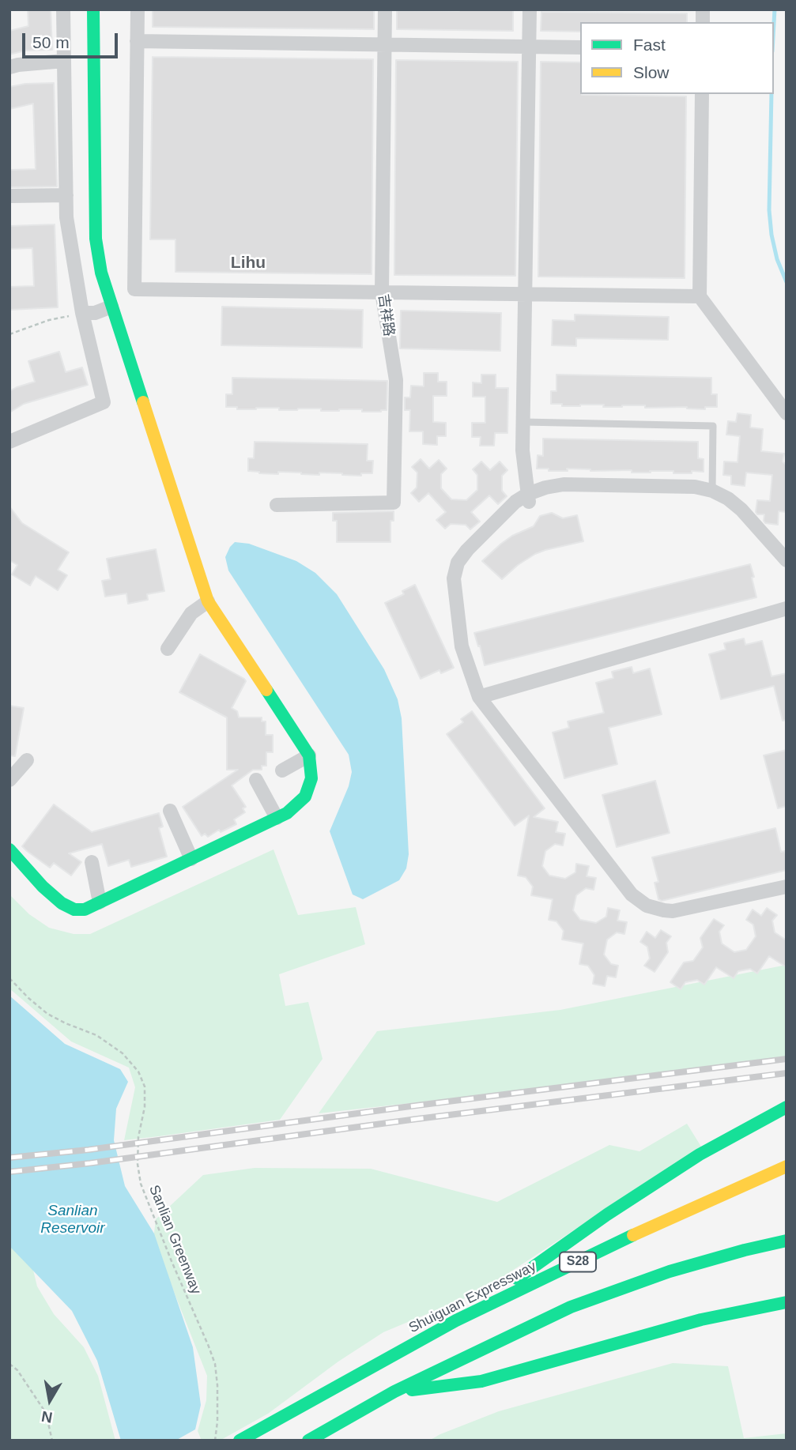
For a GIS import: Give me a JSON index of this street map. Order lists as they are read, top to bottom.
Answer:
{
  "streets": {
    "main road": ["S28", "Shuiguan Expressway"],
    "street": ["吉祥路"],
    "path": ["Sanlian Greenway"]
  },
  "districts": ["Lihu"],
  "water": ["Sanlian Reservoir"],
  "legend": ["Fast", "Slow"],
  "scale_bar": "50 m",
  "north": "bottom"
}
